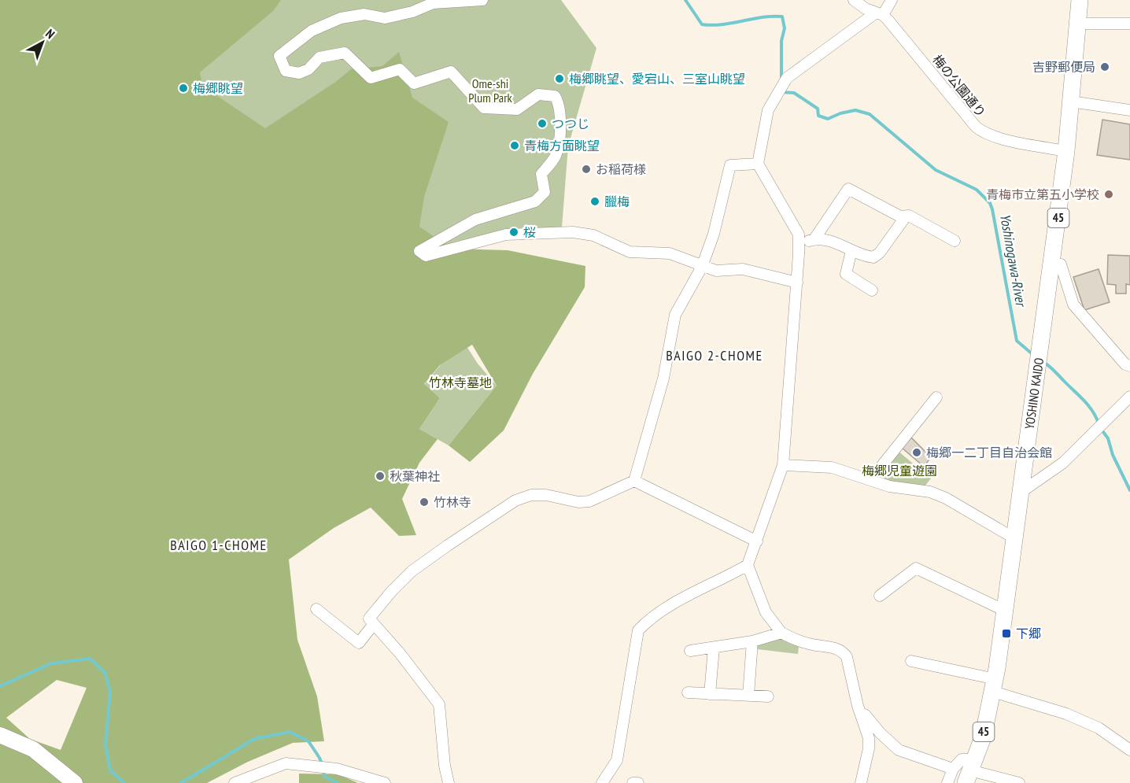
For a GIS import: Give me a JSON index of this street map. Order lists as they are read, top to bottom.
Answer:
{
  "streets": {
    "main road": ["45", "YOSHINO KAIDO"],
    "street": ["梅の公園通り"]
  },
  "crossings": [
    ["梅の公園通り", "YOSHINO KAIDO"]
  ],
  "districts": ["BAIGO 2-CHOME", "BAIGO 1-CHOME"],
  "water": ["Yoshinogawa-River"],
  "parks": ["Ome-shi Plum Park", "竹林寺墓地", "梅郷児童遊園"],
  "places": {
    "other": [
      "吉野郵便局",
      "梅郷眺望、愛宕山、三室山眺望",
      "梅郷眺望",
      "つつじ",
      "青梅方面眺望",
      "お稲荷様",
      "青梅市立第五小学校",
      "臘梅",
      "桜",
      "梅郷一二丁目自治会館",
      "秋葉神社",
      "竹林寺"
    ],
    "transit": ["下郷"]
  },
  "north": "top right"
}
